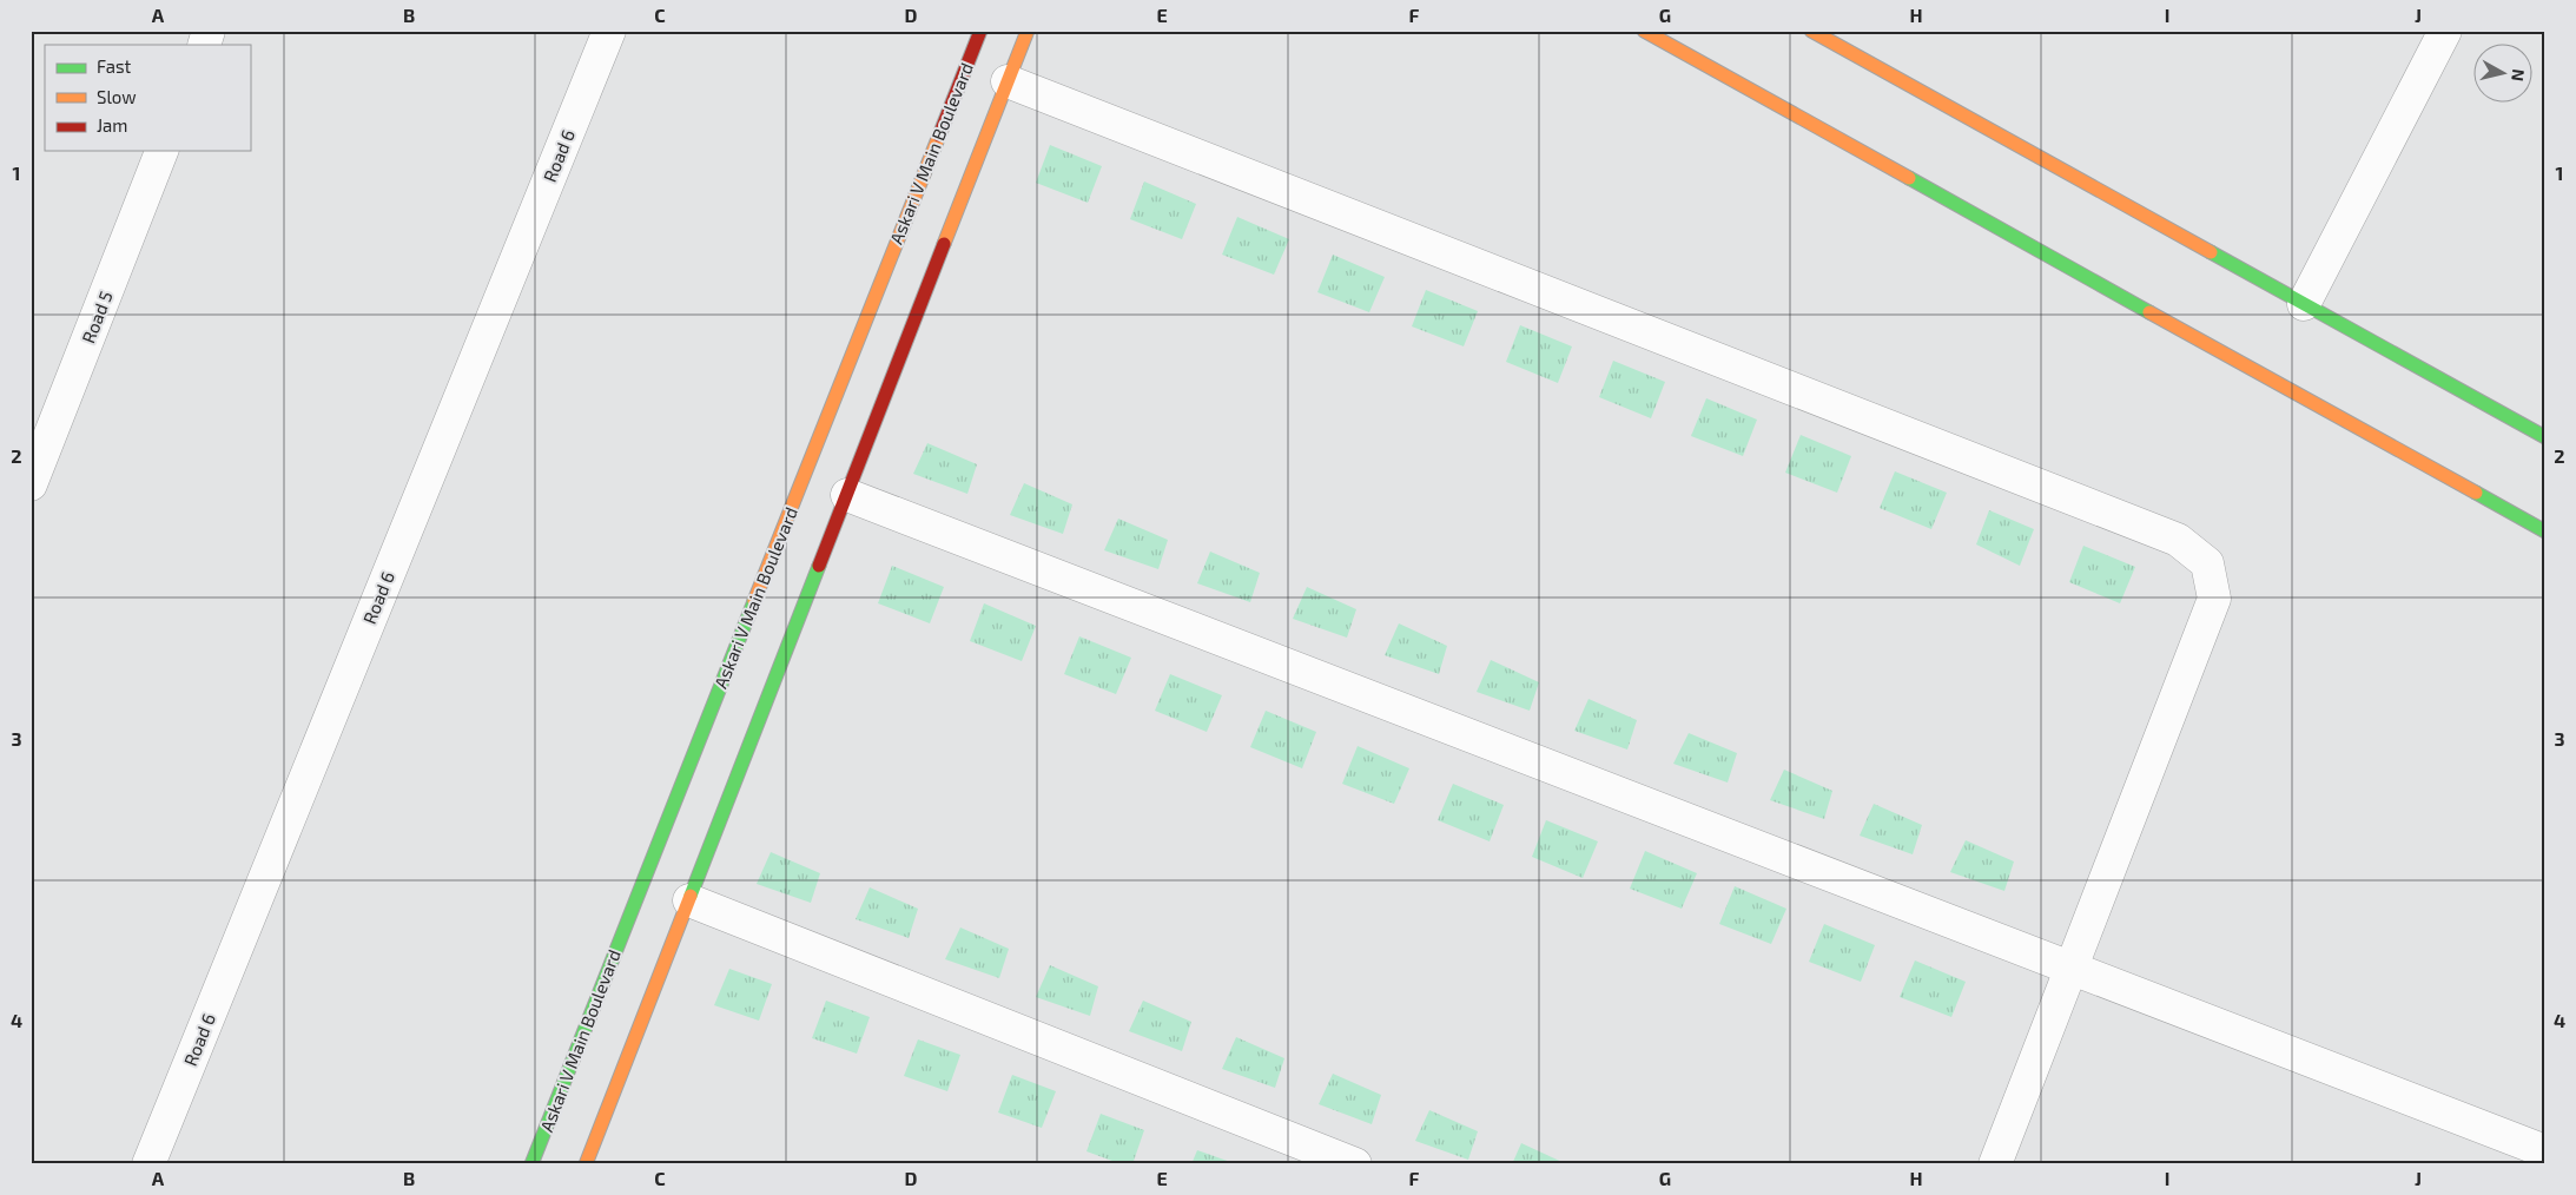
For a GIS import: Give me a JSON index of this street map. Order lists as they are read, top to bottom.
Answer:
{
  "streets": {
    "main road": ["Askari V Main Boulevard"],
    "street": ["Road 6", "Road 5"]
  },
  "legend": ["Fast", "Slow", "Jam"],
  "north": "right",
  "grid": {
    "columns": [
      "A",
      "B",
      "C",
      "D",
      "E",
      "F",
      "G",
      "H",
      "I",
      "J"
    ],
    "rows": [
      "1",
      "2",
      "3",
      "4"
    ]
  }
}
